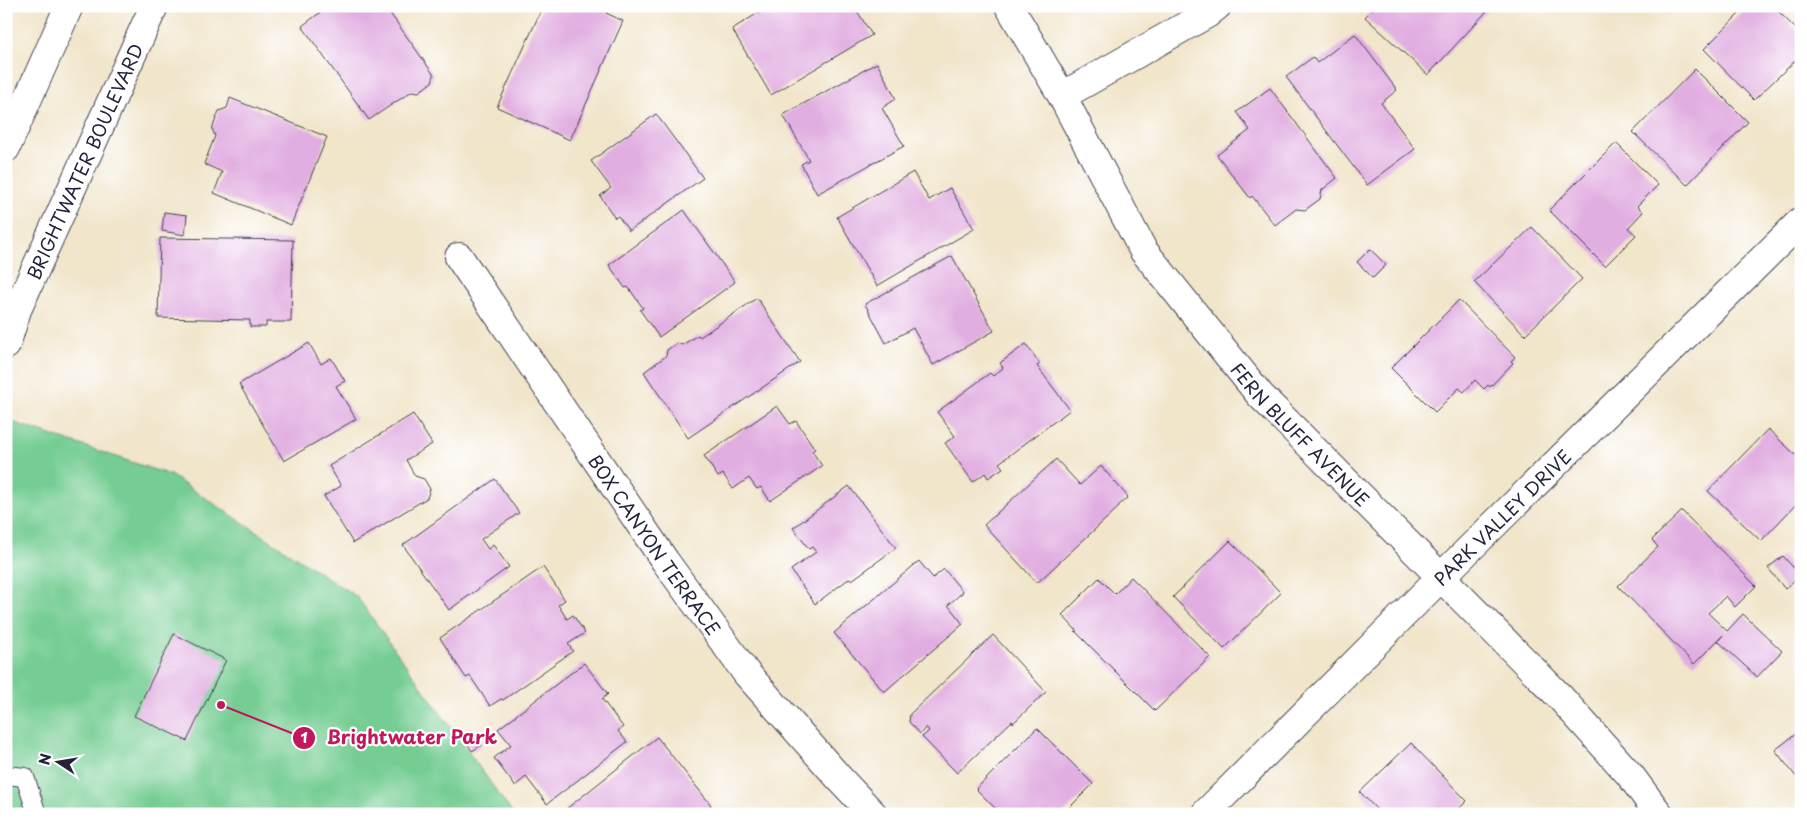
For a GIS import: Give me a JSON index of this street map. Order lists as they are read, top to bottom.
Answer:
{
  "streets": {
    "street": [
      "BRIGHTWATER BOULEVARD",
      "FERN BLUFF AVENUE",
      "PARK VALLEY DRIVE",
      "BOX CANYON TERRACE"
    ]
  },
  "crossings": [
    ["FERN BLUFF AVENUE", "PARK VALLEY DRIVE"]
  ],
  "places": ["Brightwater Park"],
  "north": "left"
}
